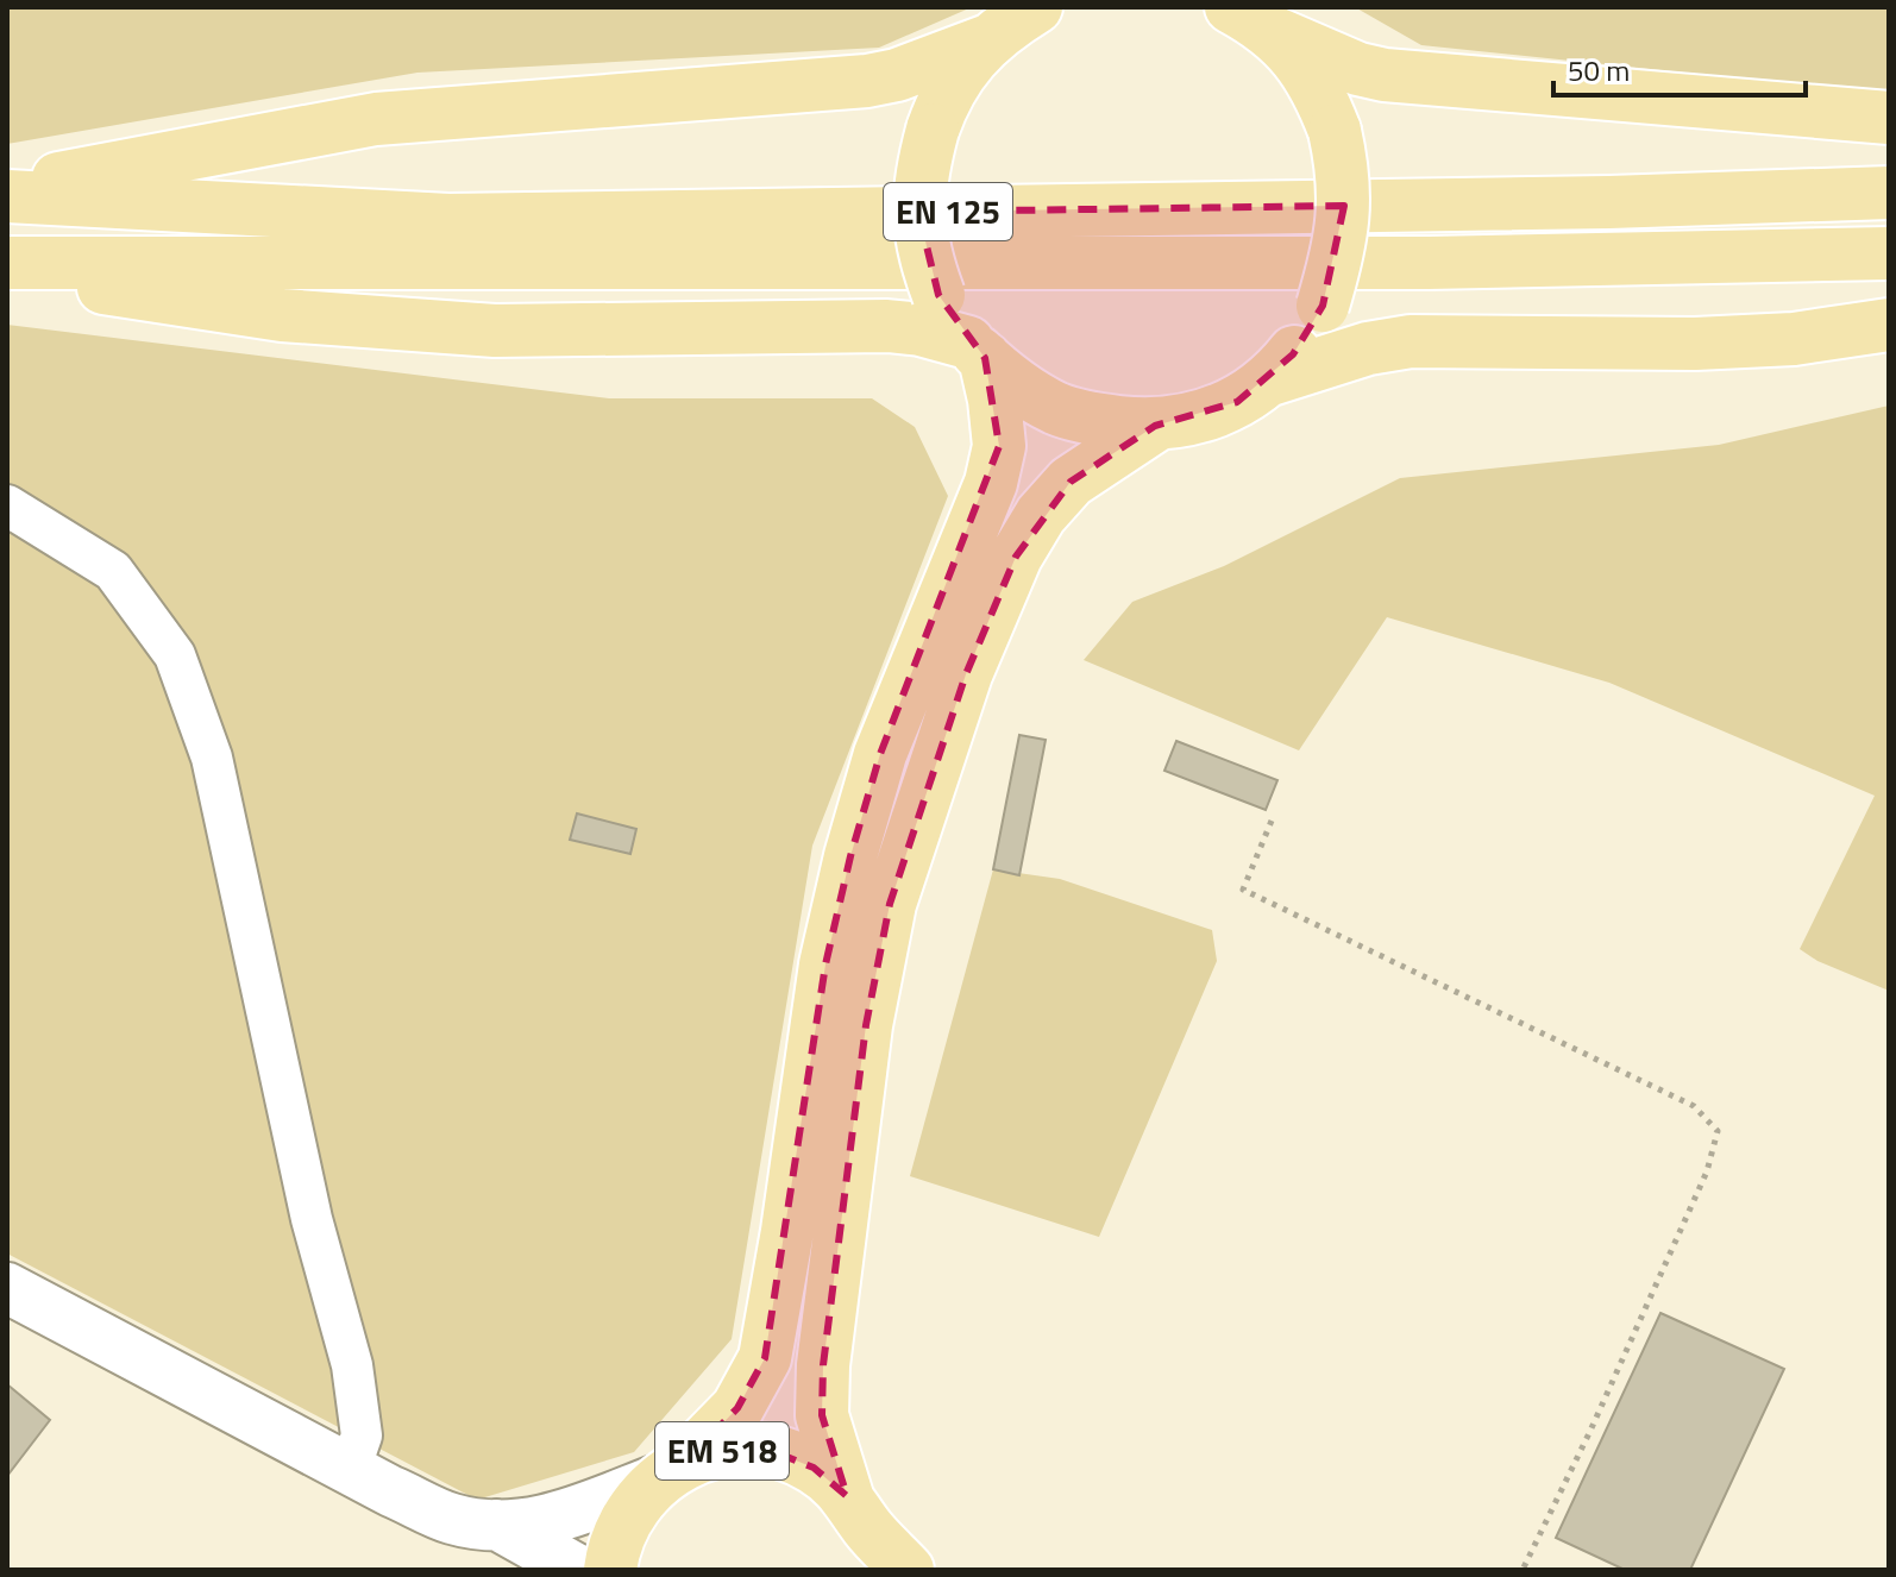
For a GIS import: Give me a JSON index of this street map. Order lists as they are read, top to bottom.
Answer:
{
  "streets": {
    "main road": ["EN 125", "EM 518"]
  },
  "scale_bar": "50 m"
}
